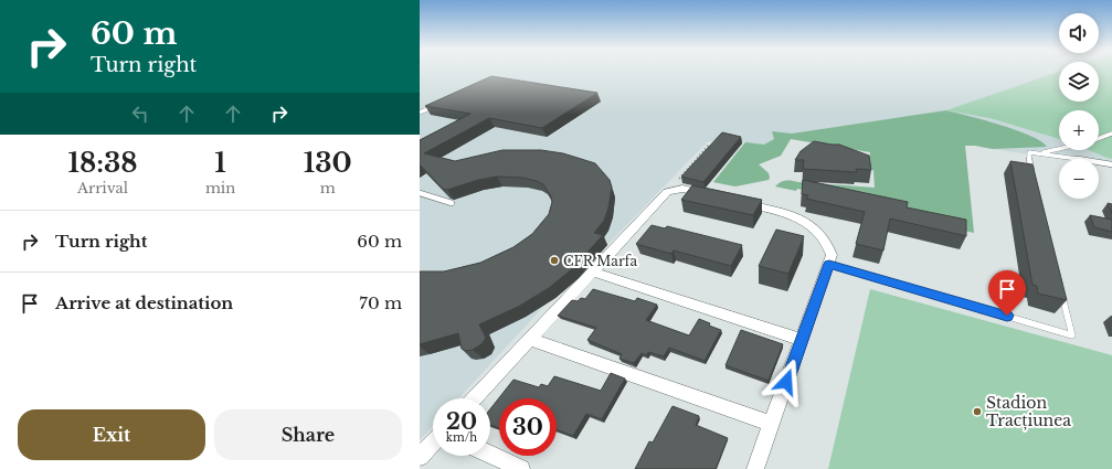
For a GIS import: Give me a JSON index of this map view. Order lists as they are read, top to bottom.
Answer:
{
  "places": ["CFR Marfa", "Stadion Tracțiunea"],
  "page": {
    "turn": ["60 m", "Turn right"],
    "map_buttons": ["+", "−"],
    "eta": [
      "18:38",
      "Arrival",
      "1",
      "min",
      "130",
      "m"
    ],
    "list": [
      {
        "name": "Turn right",
        "value": "60 m"
      },
      {
        "name": "Arrive at destination",
        "value": "70 m"
      }
    ],
    "speed": "20 km/h",
    "limit": "30",
    "buttons": ["Exit", "Share"]
  }
}
